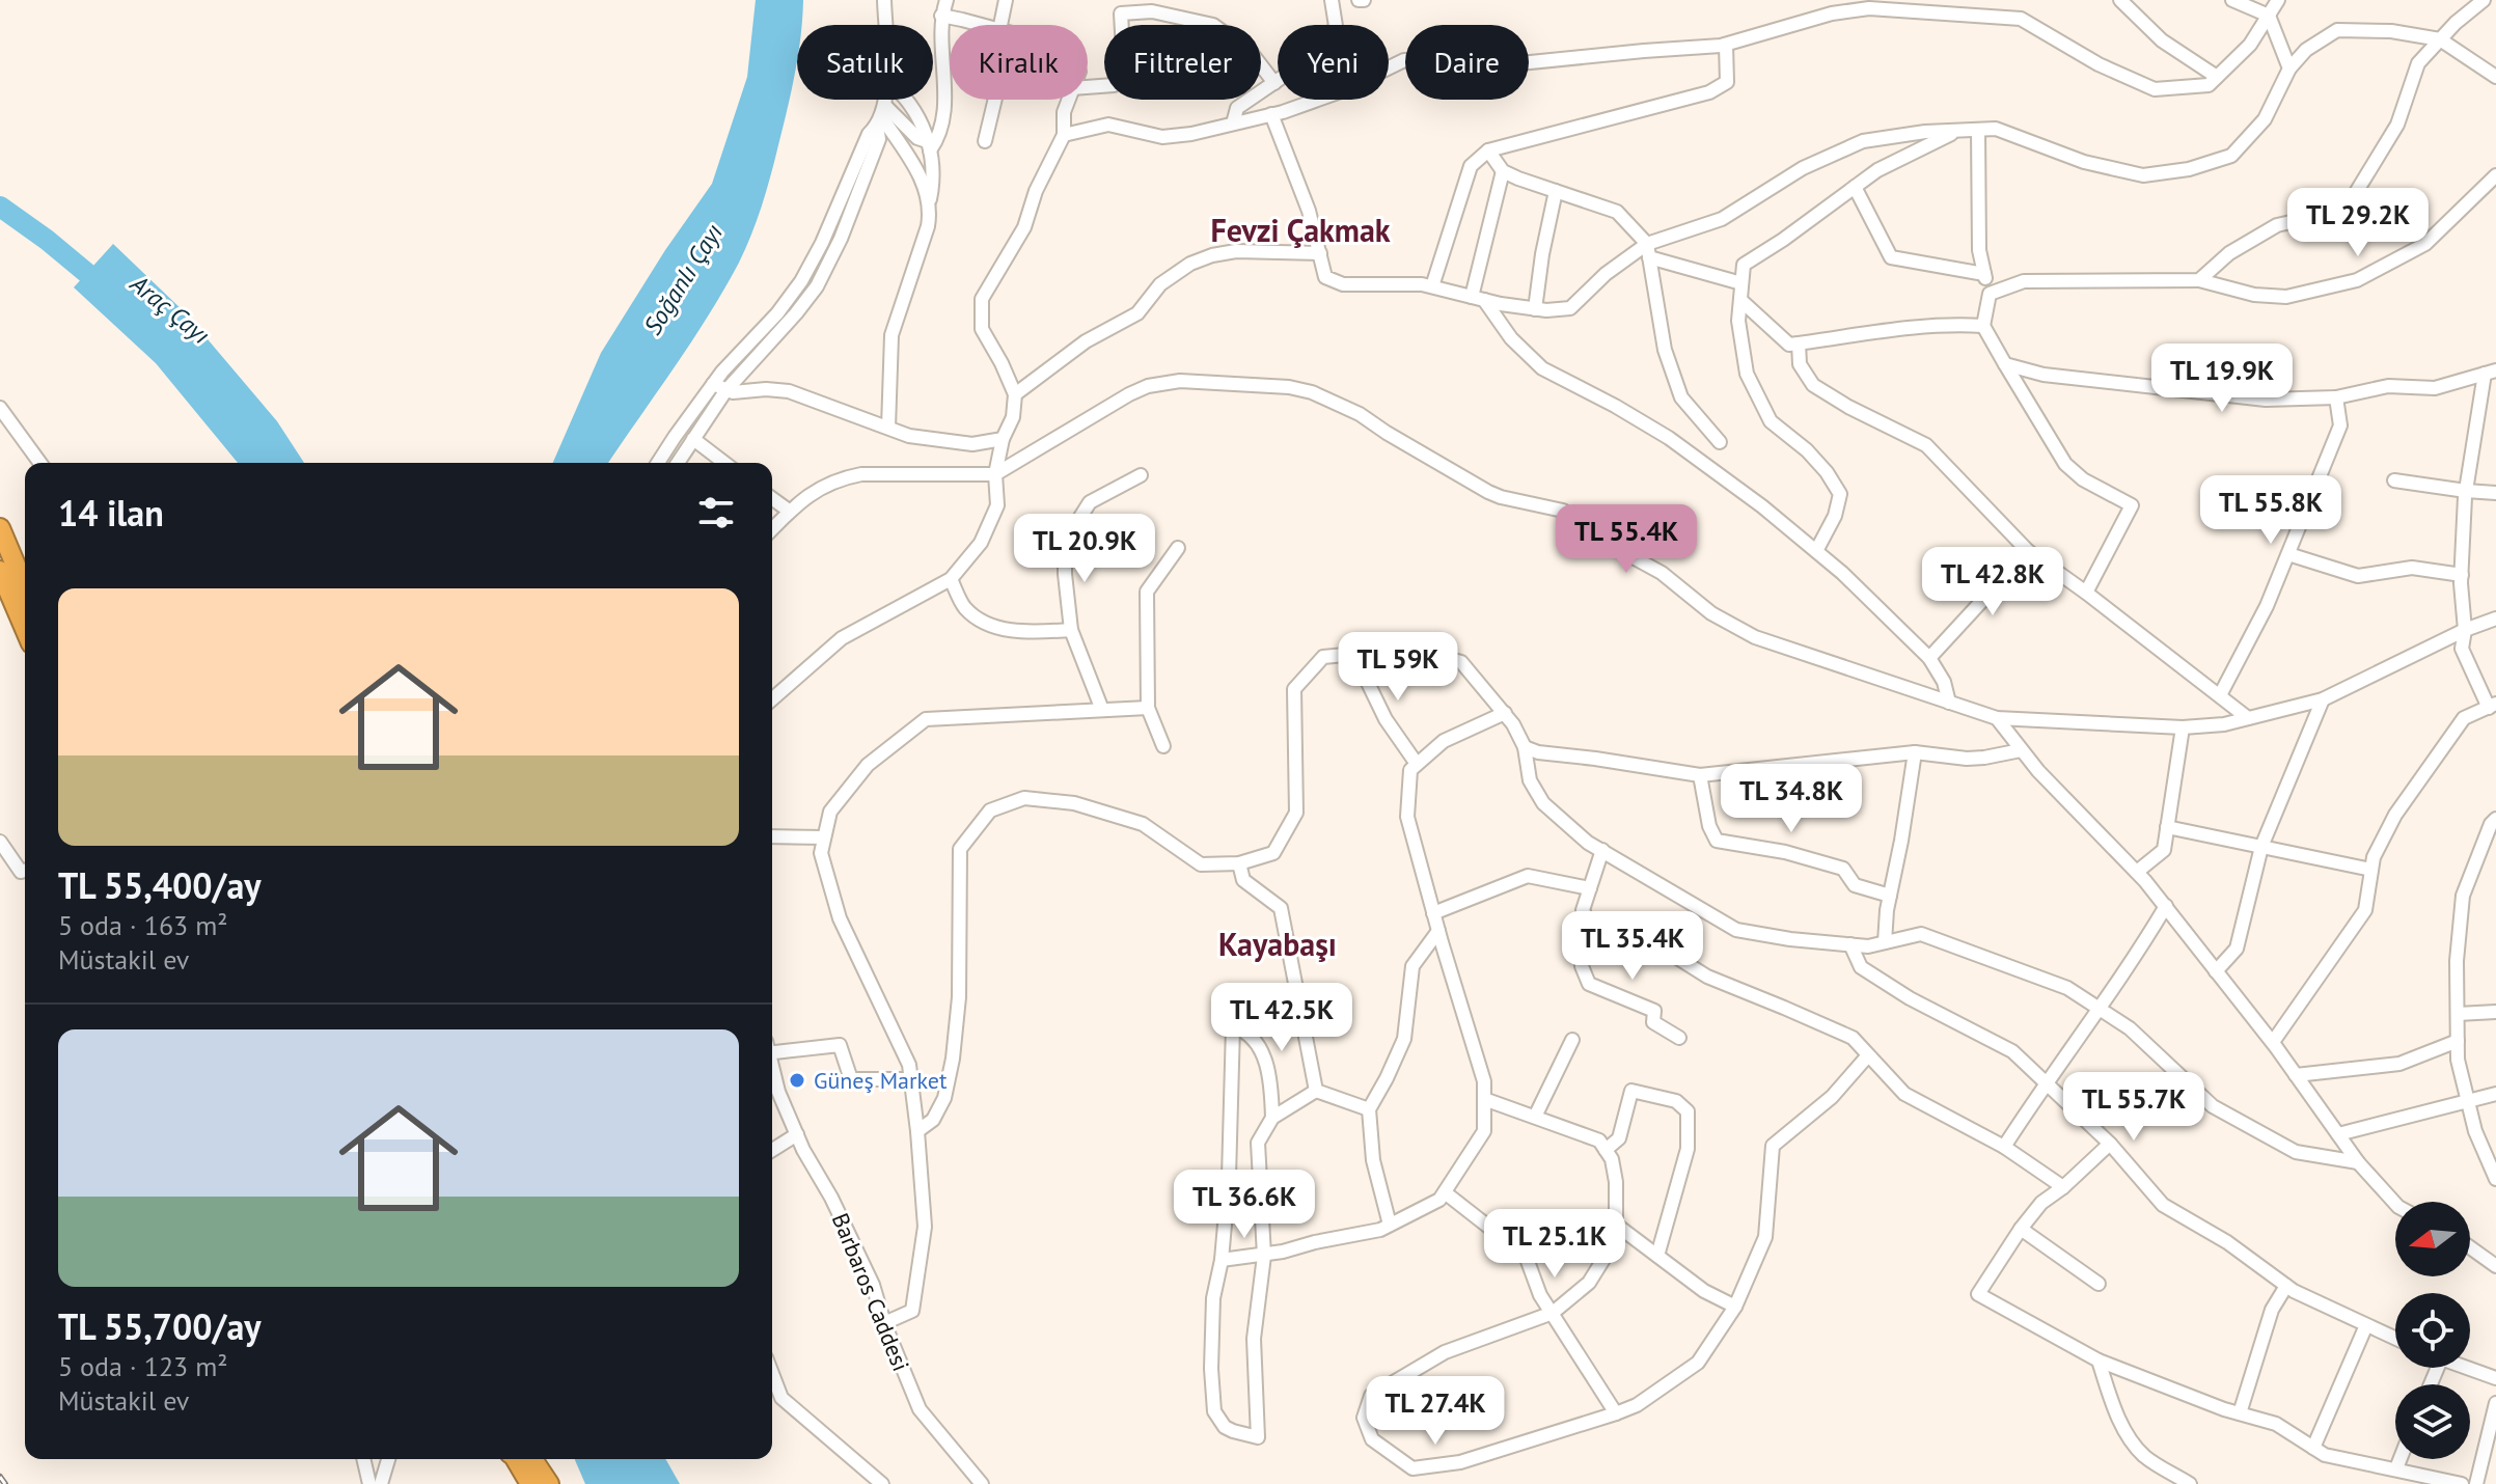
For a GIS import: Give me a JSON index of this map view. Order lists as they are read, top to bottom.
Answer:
{
  "streets": {
    "street": ["Barbaros Caddesi"]
  },
  "districts": ["Fevzi Çakmak", "Kayabaşı"],
  "water": ["Soğanlı Çayı", "Araç Çayı"],
  "places": ["Güneş Market"],
  "north": "left",
  "page": {
    "chip": [
      "Satılık",
      "Kiralık",
      "Filtreler",
      "Yeni",
      "Daire"
    ],
    "price": [
      "TL 29.2K",
      "TL 19.9K",
      "TL 55.8K",
      "TL 55.4K",
      "TL 20.9K",
      "TL 42.8K",
      "TL 59K",
      "TL 34.8K",
      "TL 35.4K",
      "TL 42.5K",
      "TL 55.7K",
      "TL 36.6K",
      "TL 25.1K",
      "TL 27.4K"
    ],
    "heading": "14 ilan",
    "list": [
      {
        "name": "TL 55,400/ay",
        "note": "5 oda · 163 m² · Müstakil ev"
      },
      {
        "name": "TL 55,700/ay",
        "note": "5 oda · 123 m² · Müstakil ev"
      }
    ]
  }
}
